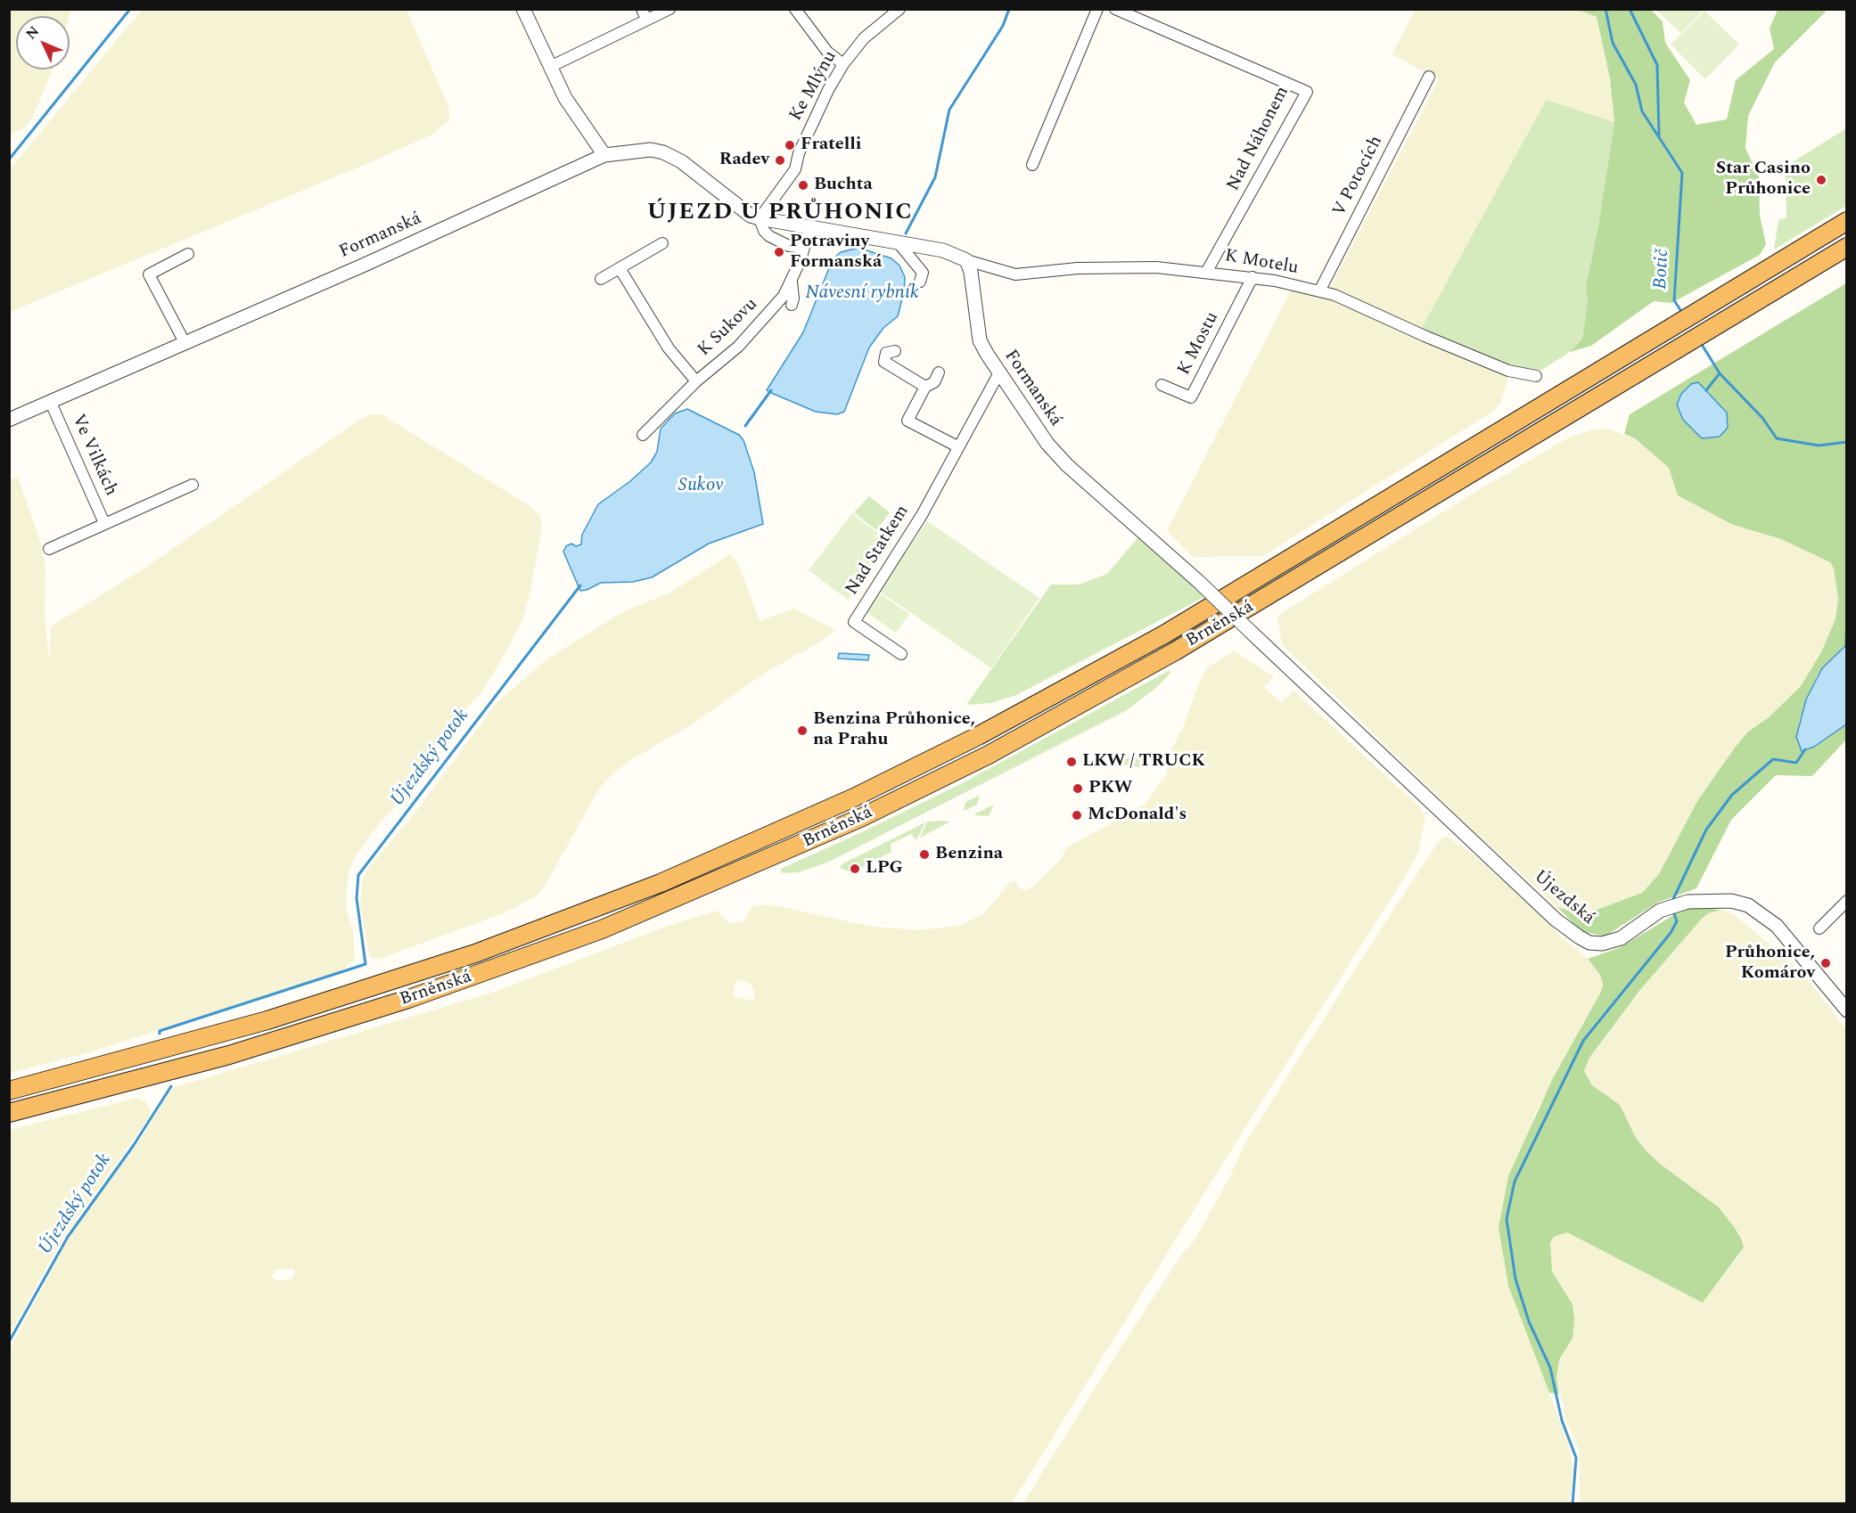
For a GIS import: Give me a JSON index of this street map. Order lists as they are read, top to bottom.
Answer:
{
  "streets": {
    "highway": ["Brněnská"],
    "street": [
      "Ke Mlýnu",
      "Nad Náhonem",
      "V Potocích",
      "Formanská",
      "K Motelu",
      "K Sukovu",
      "K Mostu",
      "Ve Vilkách",
      "Nad Statkem",
      "Újezdská"
    ]
  },
  "crossings": [
    ["Ke Mlýnu", "Formanská"],
    ["Nad Náhonem", "K Motelu"],
    ["V Potocích", "K Motelu"],
    ["Formanská", "K Motelu"],
    ["Formanská", "K Sukovu"],
    ["Formanská", "Ve Vilkách"],
    ["Formanská", "Nad Statkem"],
    ["Formanská", "Újezdská"],
    ["K Motelu", "K Mostu"]
  ],
  "districts": ["ÚJEZD U PRŮHONIC"],
  "water": [
    "Botič",
    "Návesní rybník",
    "Sukov",
    "Újezdský potok"
  ],
  "places": [
    "Fratelli",
    "Radev",
    "Star Casino Průhonice",
    "Buchta",
    "Potraviny Formanská",
    "Benzina Průhonice, na Prahu",
    "LKW / TRUCK",
    "PKW",
    "McDonald's",
    "Benzina",
    "LPG",
    "Průhonice, Komárov"
  ],
  "north": "top left"
}
